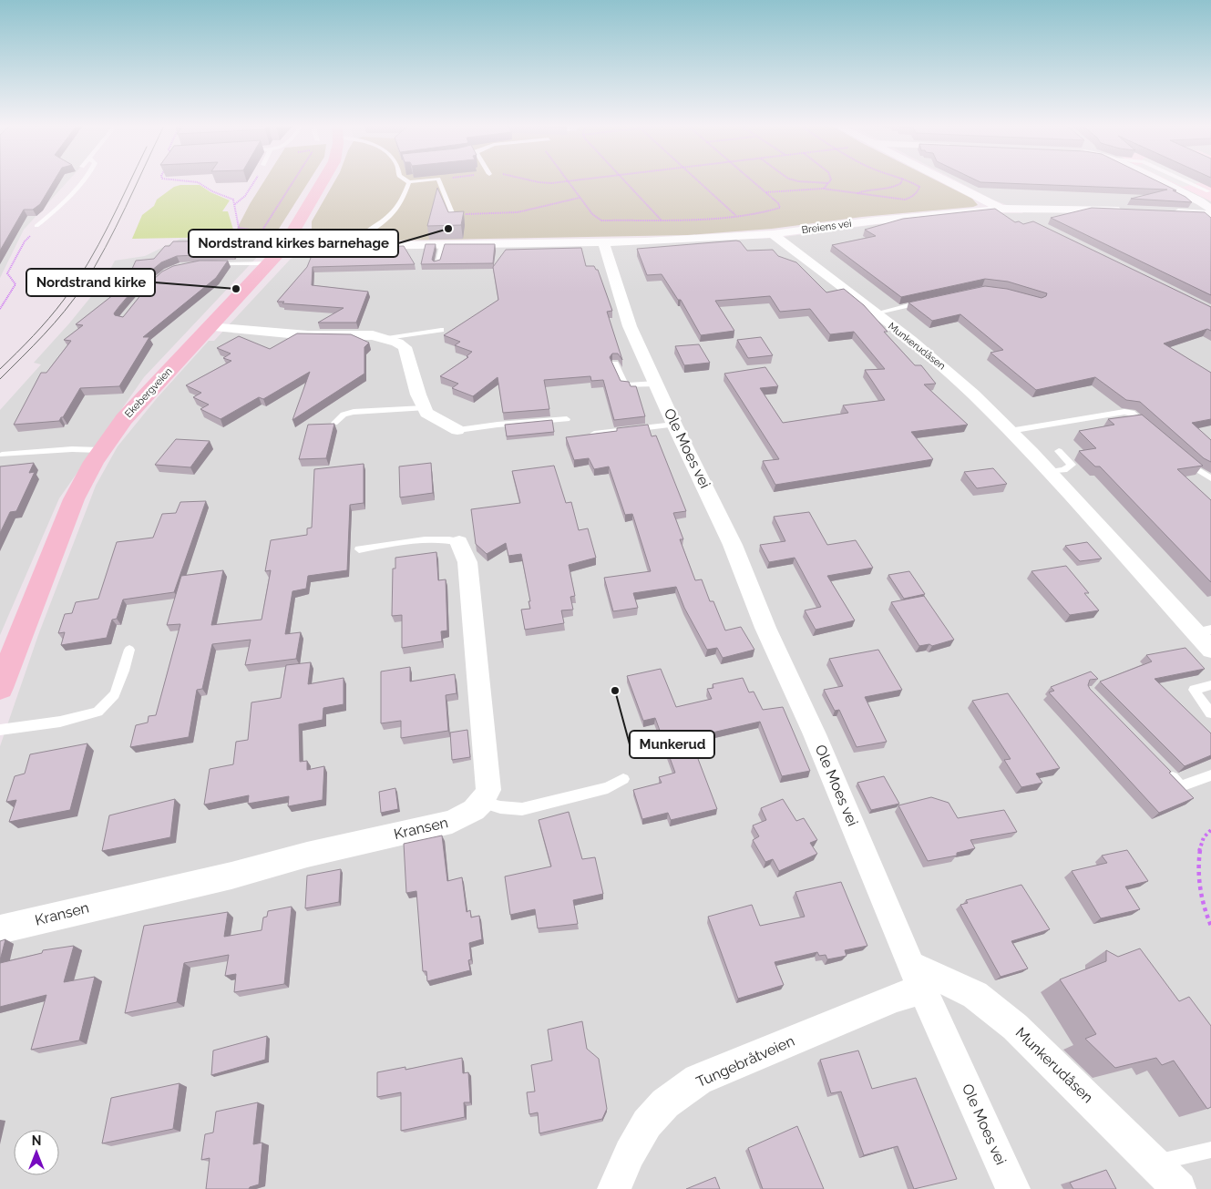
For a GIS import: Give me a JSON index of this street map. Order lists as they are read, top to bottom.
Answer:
{
  "streets": {
    "main road": ["Ekebergveien"],
    "street": [
      "Breiens vei",
      "Munkerudåsen",
      "Ole Moes vei",
      "Kransen",
      "Tungebråtveien"
    ]
  },
  "crossings": [
    ["Breiens vei", "Munkerudåsen"],
    ["Breiens vei", "Ekebergveien"],
    ["Breiens vei", "Ole Moes vei"],
    ["Munkerudåsen", "Ole Moes vei"],
    ["Munkerudåsen", "Tungebråtveien"],
    ["Ole Moes vei", "Tungebråtveien"]
  ],
  "places": ["Nordstrand kirkes barnehage", "Nordstrand kirke", "Munkerud"],
  "north": "top"
}
